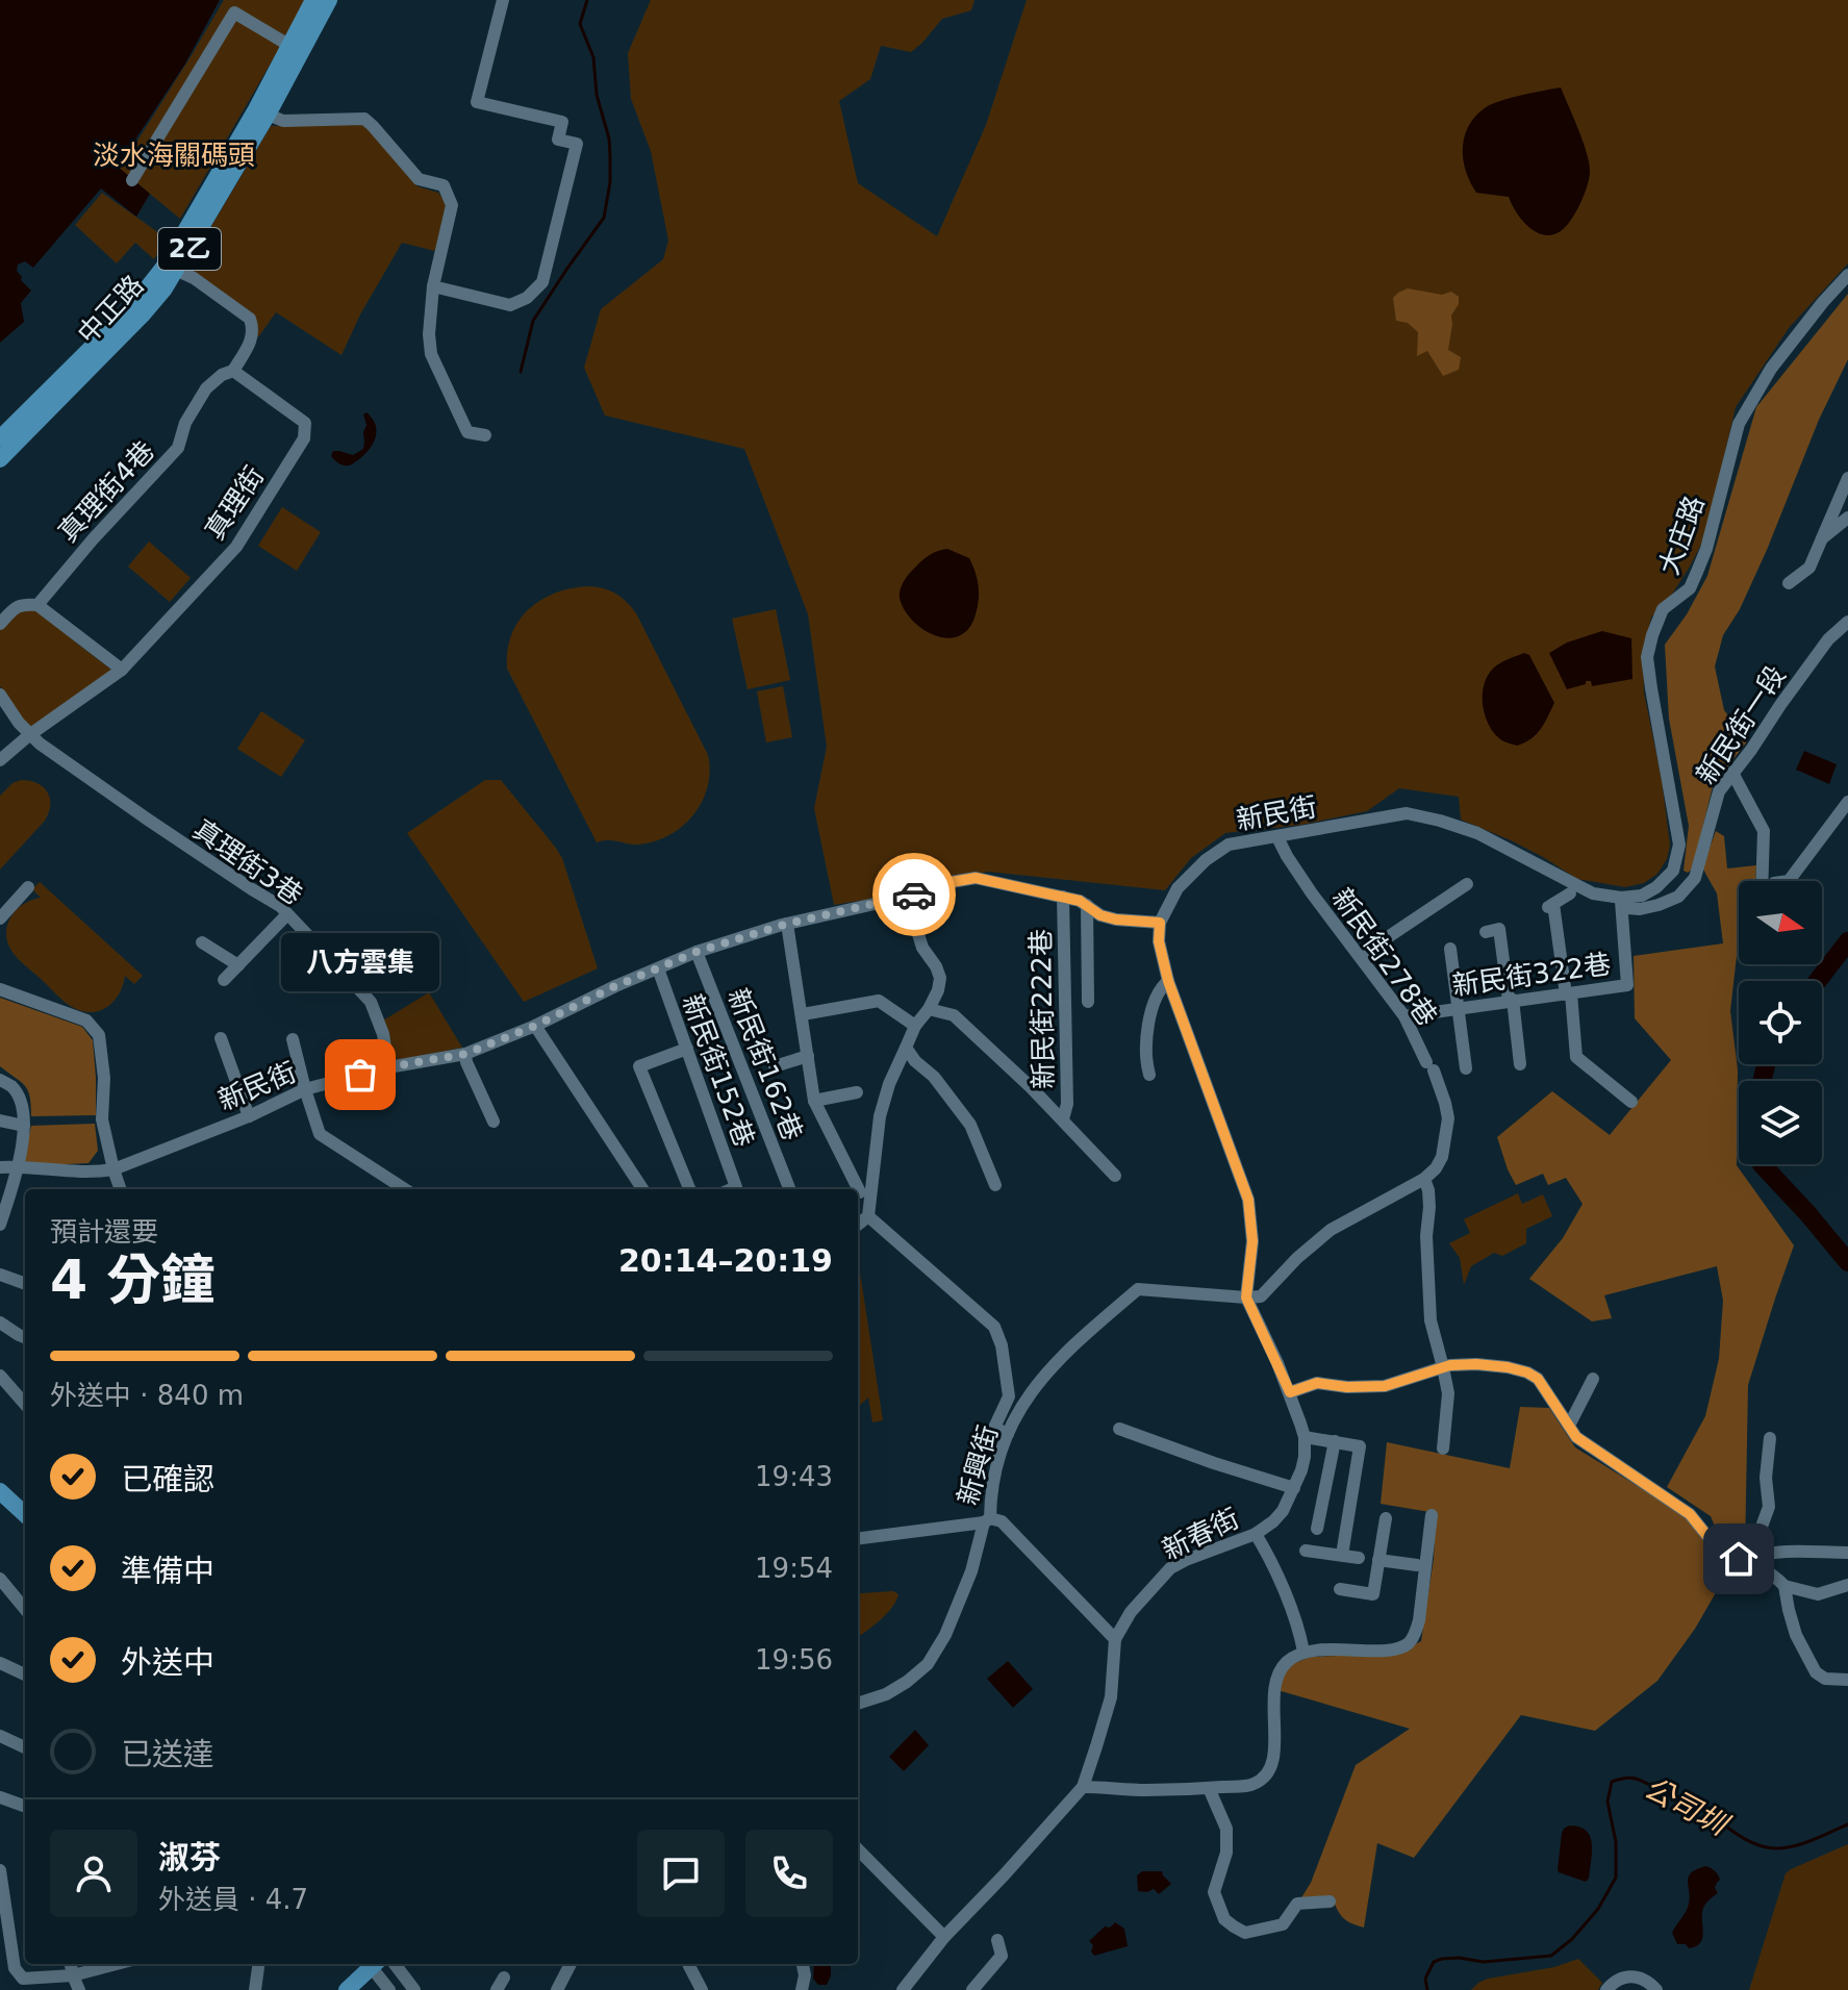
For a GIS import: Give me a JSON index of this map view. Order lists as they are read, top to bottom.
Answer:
{
  "streets": {
    "main road": ["2乙", "中正路"],
    "street": [
      "真理街4巷",
      "真理街",
      "大庄路",
      "新民街一段",
      "新民街",
      "真理街3巷",
      "新民街278巷",
      "新民街322巷",
      "新民街222巷",
      "新民街162巷",
      "新民街152巷",
      "新興街",
      "新春街"
    ]
  },
  "crossings": [
    ["真理街4巷", "真理街"],
    ["真理街", "真理街3巷"],
    ["大庄路", "新民街一段"],
    ["大庄路", "新民街"],
    ["大庄路", "新民街322巷"],
    ["新民街一段", "新民街"],
    ["新民街一段", "新民街322巷"],
    ["新民街", "真理街3巷"],
    ["新民街", "新民街278巷"],
    ["新民街", "新民街322巷"],
    ["新民街", "新民街222巷"],
    ["新民街", "新民街162巷"],
    ["新民街", "新民街152巷"],
    ["新民街278巷", "新民街322巷"],
    ["新興街", "新春街"]
  ],
  "water": ["公司圳"],
  "parks": ["淡水海關碼頭"],
  "places": ["八方雲集"],
  "north": "right",
  "page": {
    "bubble": "八方雲集",
    "heading": ["4 分鐘", "預計還要", "20:14–20:19"],
    "panel": ["淑芬", "外送員 · 4.7"],
    "bar": "外送中 · 840 m",
    "list": [
      ["已確認", "19:43"],
      ["準備中", "19:54"],
      ["外送中", "19:56"],
      "已送達"
    ]
  }
}
